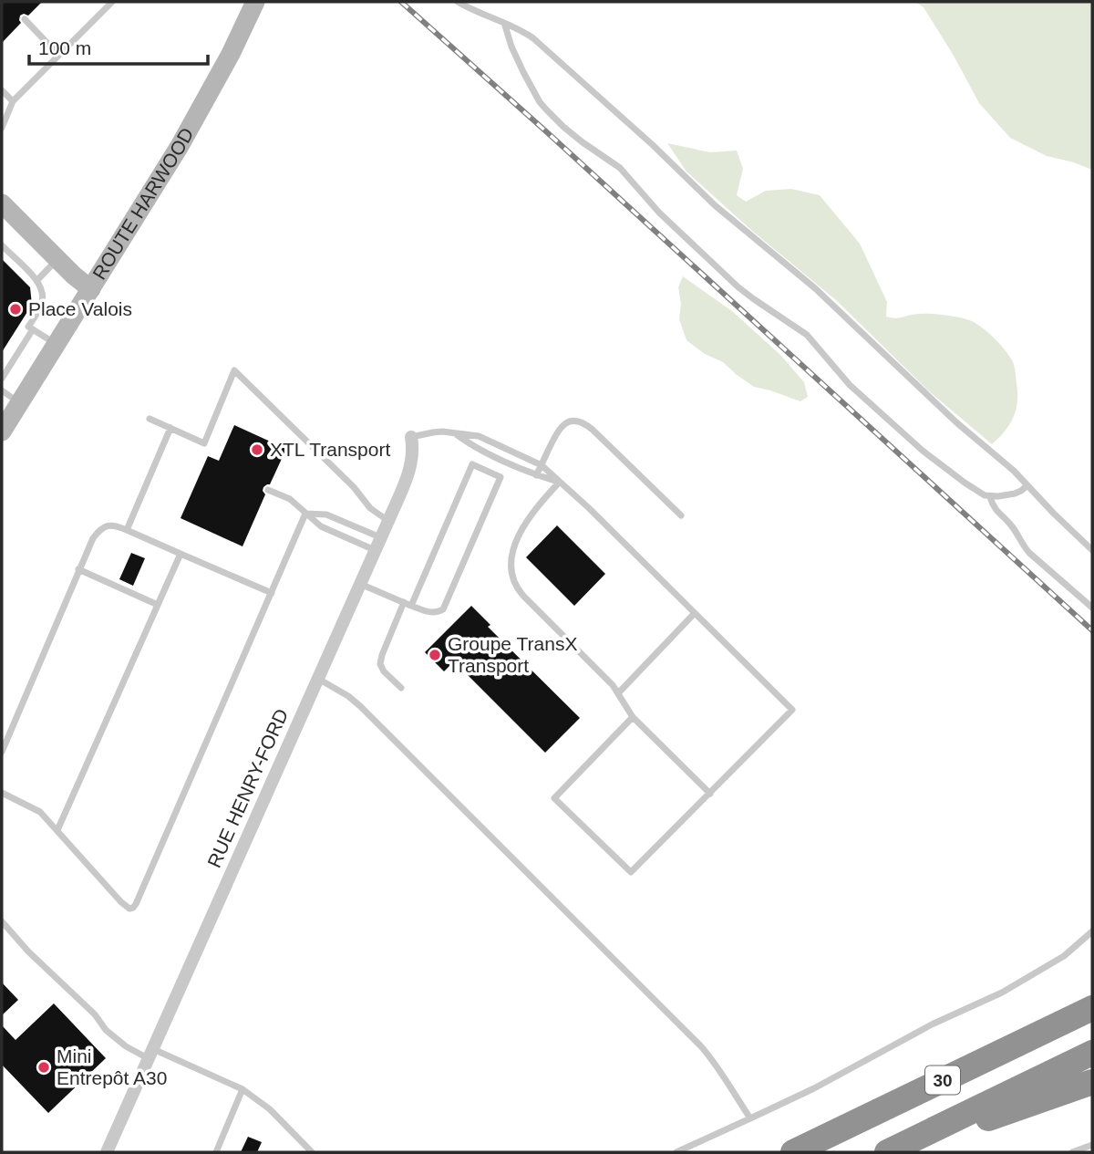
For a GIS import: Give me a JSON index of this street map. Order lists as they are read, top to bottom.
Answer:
{
  "streets": {
    "highway": ["30"],
    "main road": ["ROUTE HARWOOD"],
    "street": ["RUE HENRY-FORD"]
  },
  "places": [
    "Place Valois",
    "XTL Transport",
    "Groupe TransX Transport",
    "Mini Entrepôt A30"
  ],
  "scale_bar": "100 m"
}
